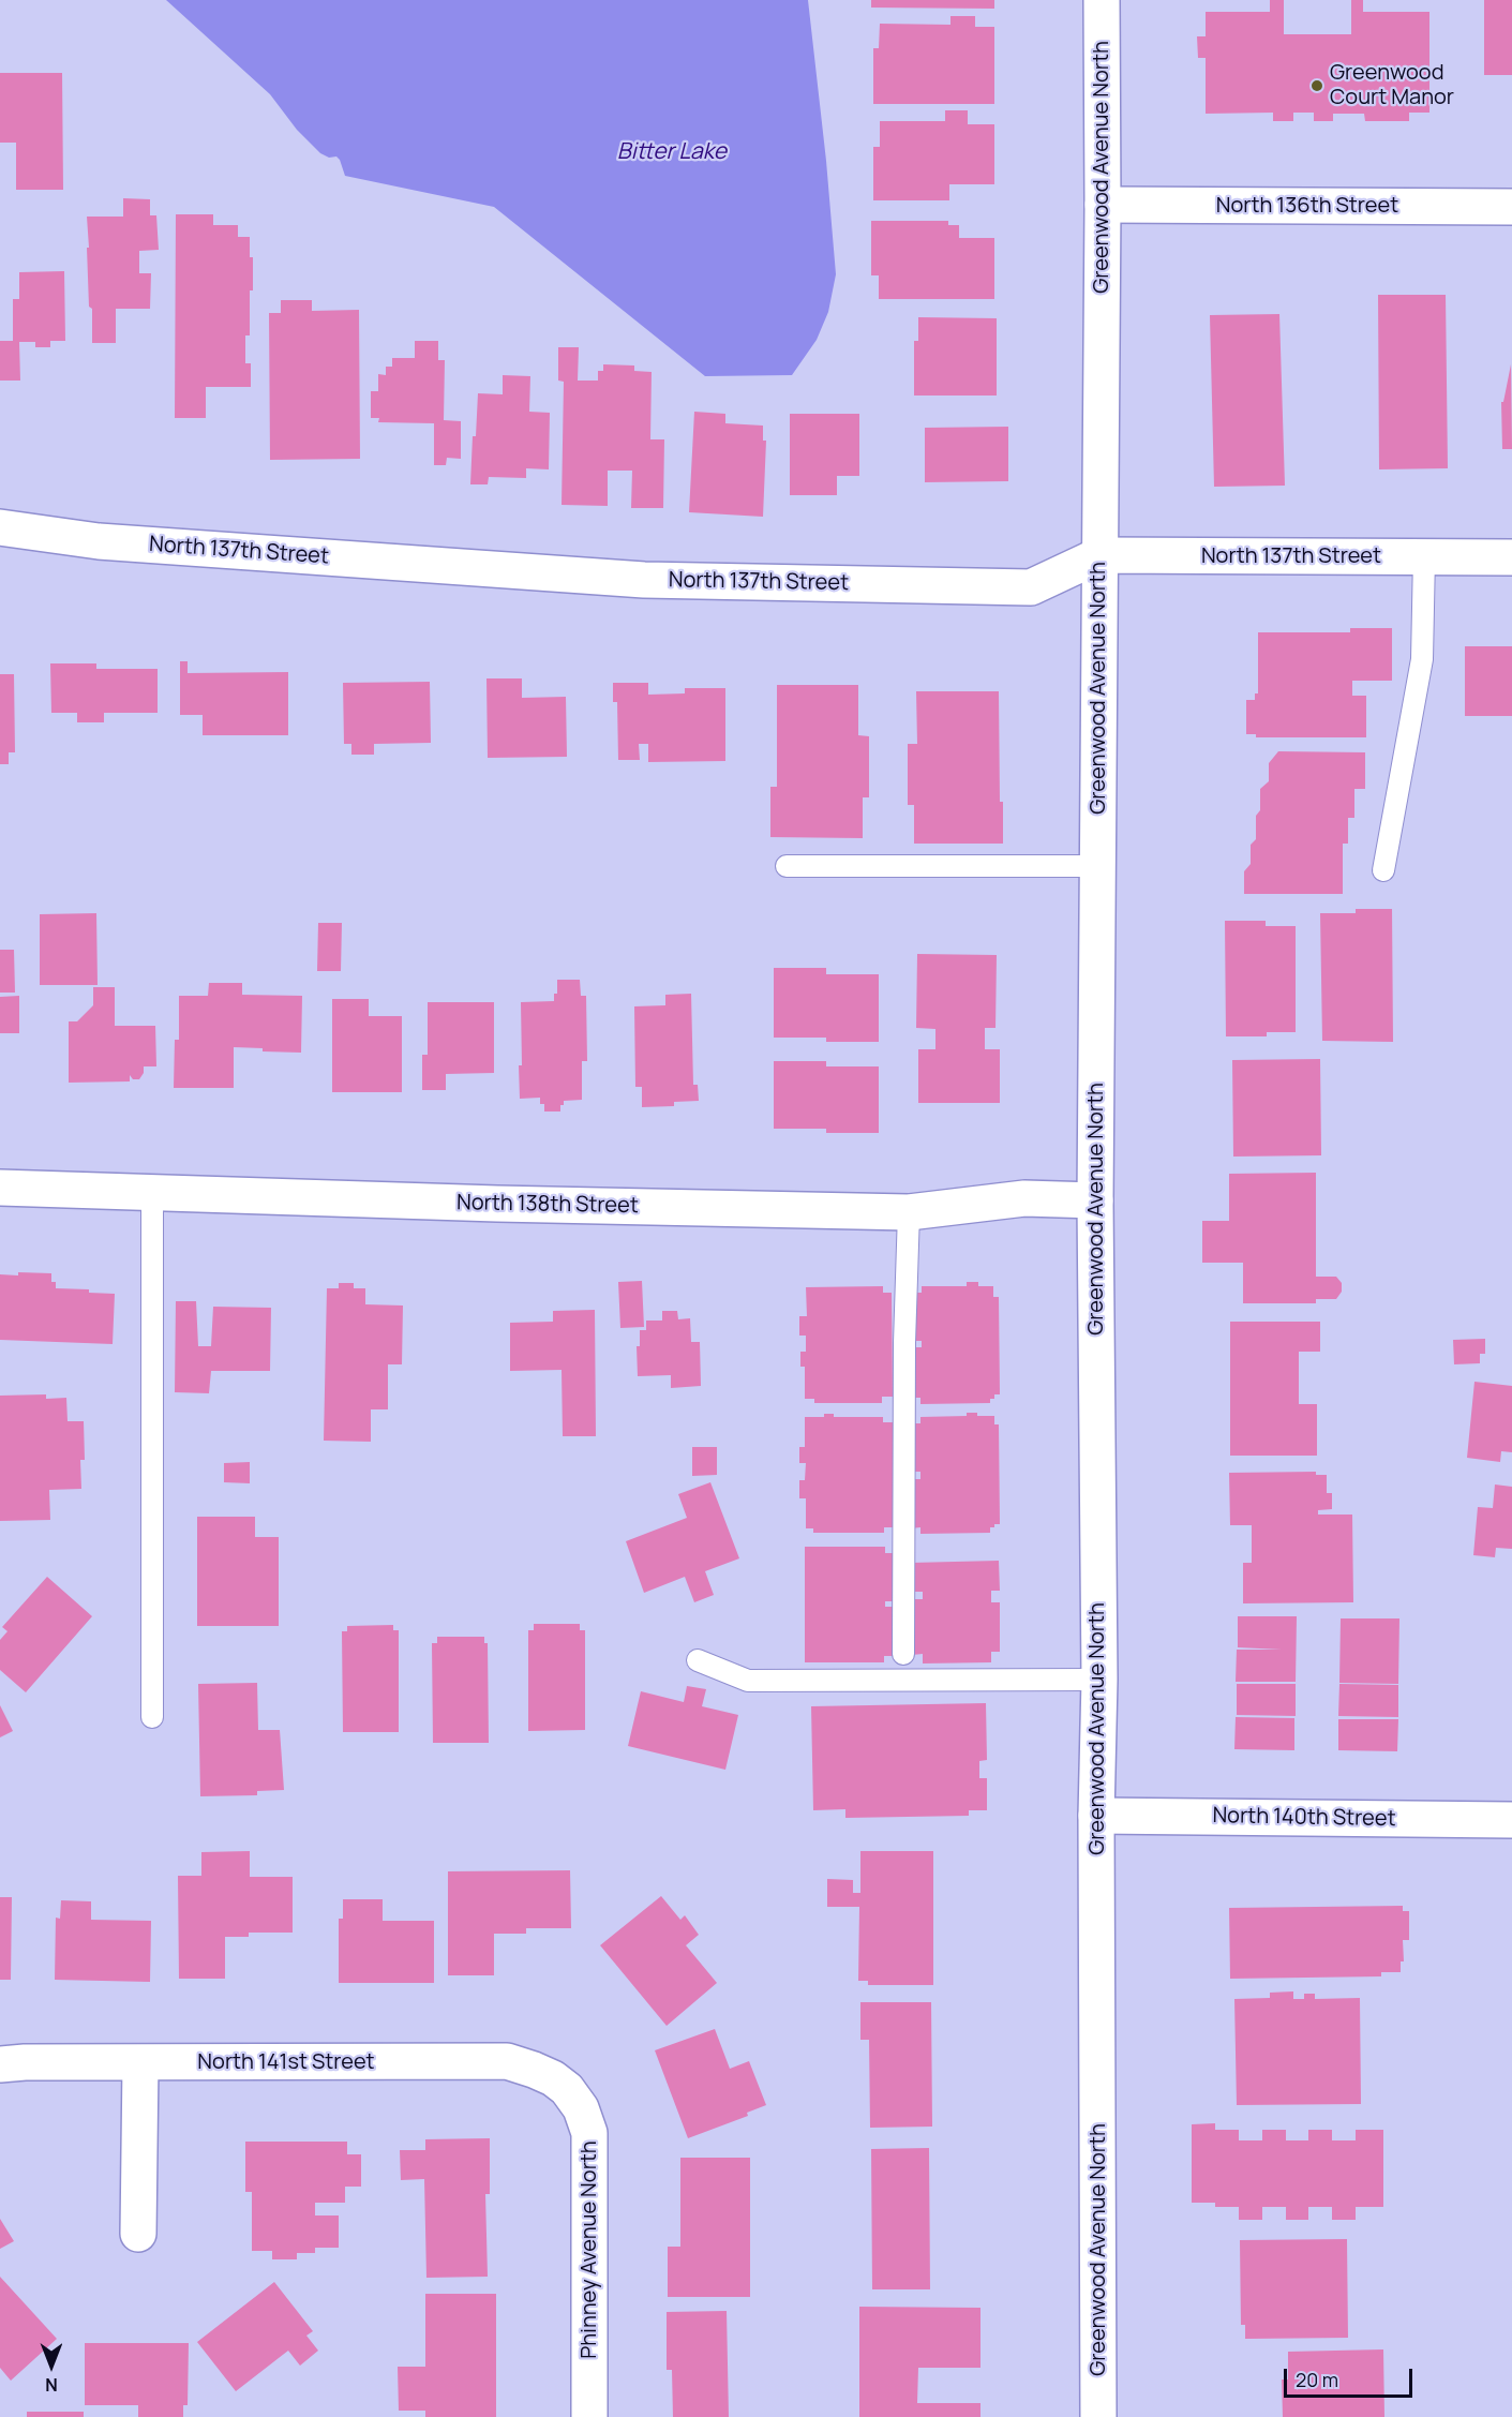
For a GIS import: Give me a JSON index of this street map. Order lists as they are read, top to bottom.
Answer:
{
  "streets": {
    "street": [
      "Greenwood Avenue North",
      "North 136th Street",
      "North 137th Street",
      "North 138th Street",
      "North 140th Street",
      "North 141st Street",
      "Phinney Avenue North"
    ]
  },
  "crossings": [
    ["Greenwood Avenue North", "North 136th Street"],
    ["Greenwood Avenue North", "North 137th Street"],
    ["Greenwood Avenue North", "North 138th Street"],
    ["Greenwood Avenue North", "North 140th Street"],
    ["North 141st Street", "Phinney Avenue North"]
  ],
  "water": ["Bitter Lake"],
  "places": ["Greenwood Court Manor"],
  "scale_bar": "20 m",
  "north": "bottom"
}
